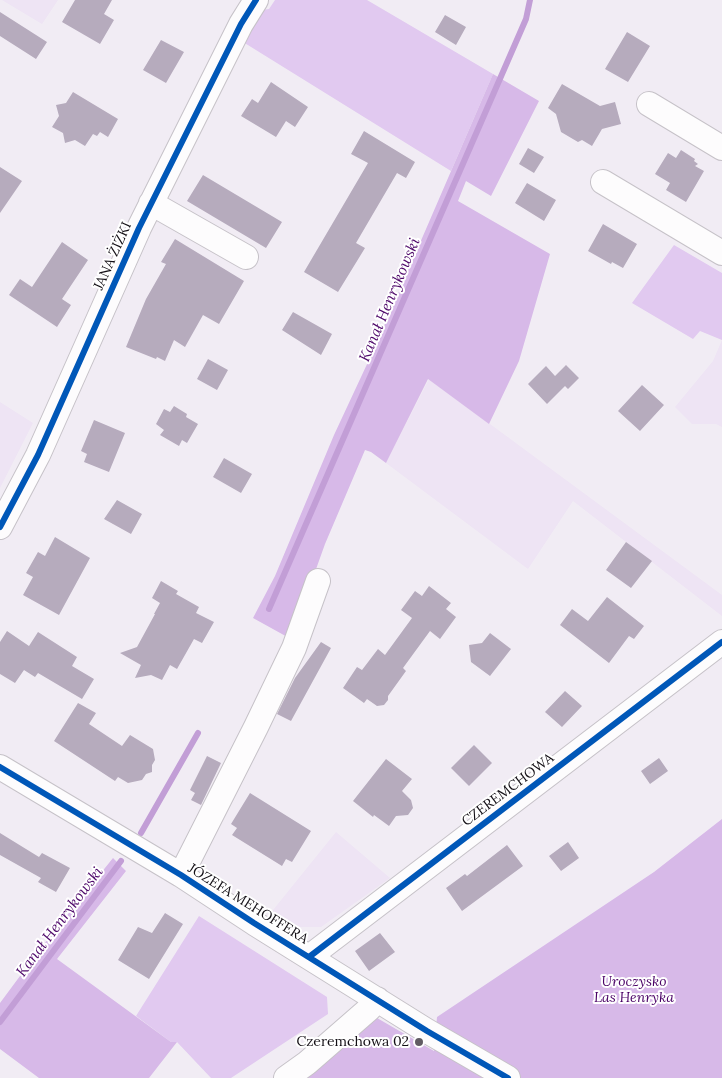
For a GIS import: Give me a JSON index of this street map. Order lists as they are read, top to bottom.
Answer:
{
  "streets": {
    "street": ["JANA ŻIŻKI", "CZEREMCHOWA", "JÓZEFA MEHOFFERA"]
  },
  "crossings": [
    ["CZEREMCHOWA", "JÓZEFA MEHOFFERA"]
  ],
  "water": ["Kanał Henrykowski"],
  "parks": ["Uroczysko Las Henryka"],
  "places": ["Czeremchowa 02"]
}
